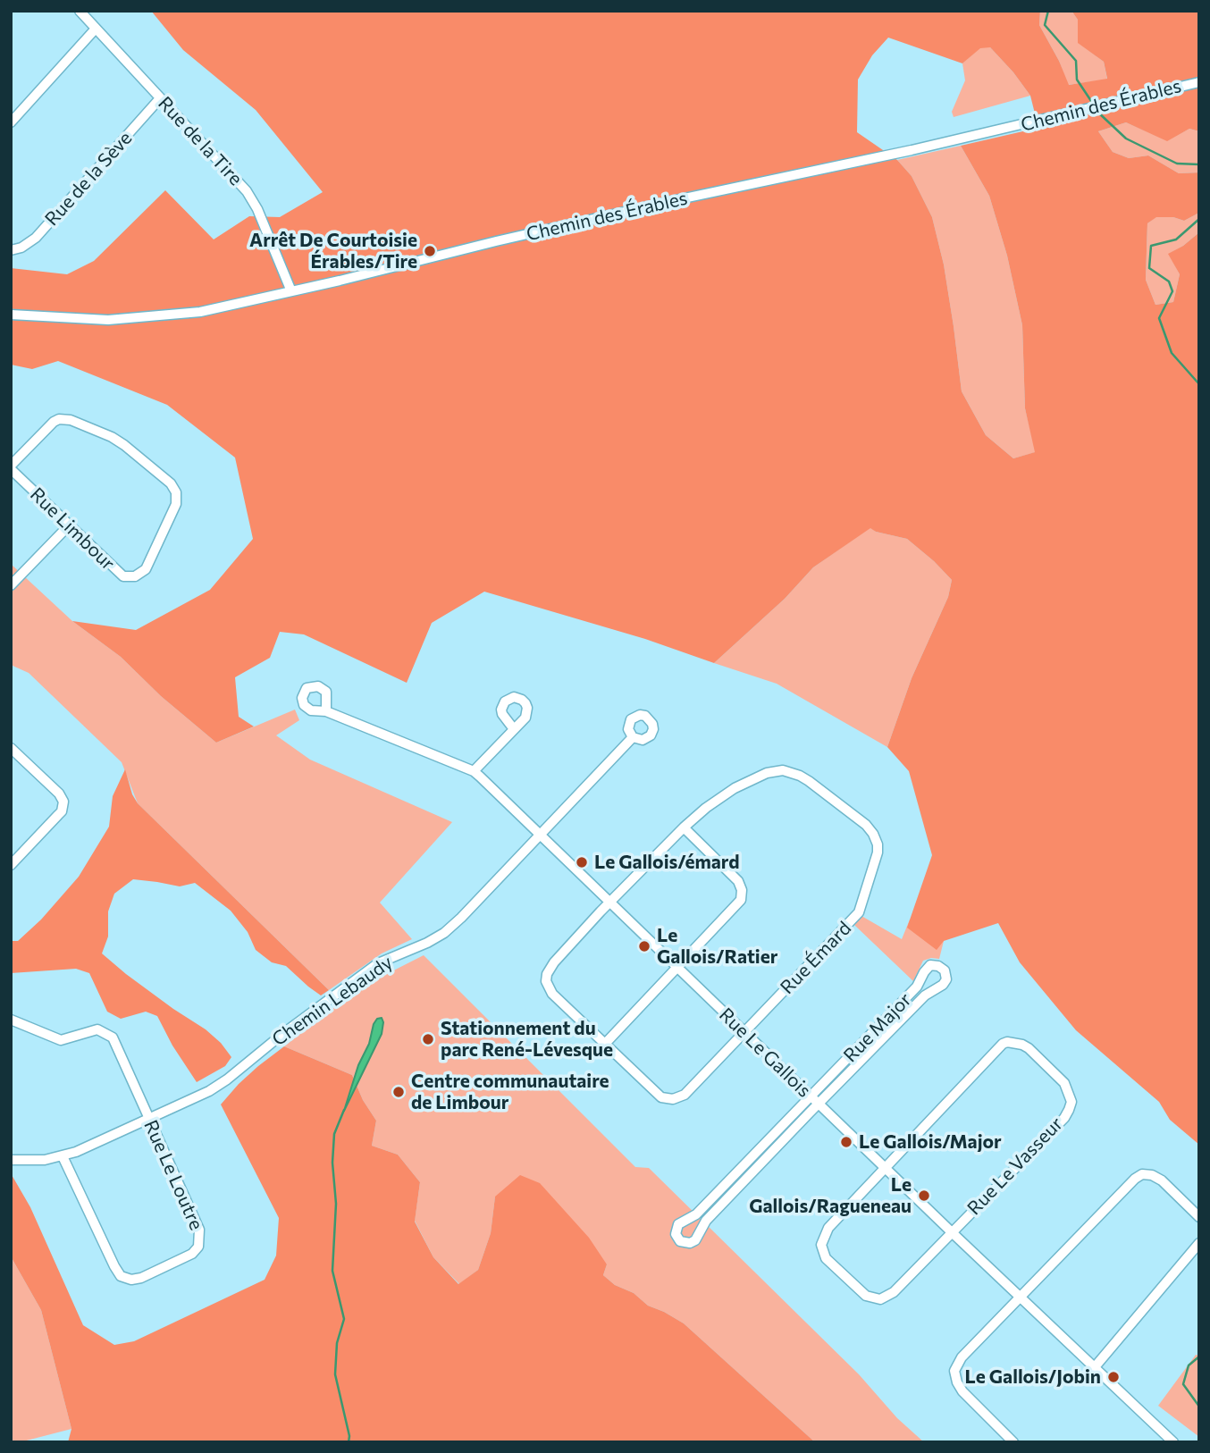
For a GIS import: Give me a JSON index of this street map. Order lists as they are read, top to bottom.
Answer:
{
  "streets": {
    "street": [
      "Chemin des Érables",
      "Rue de la Tire",
      "Rue de la Sève",
      "Rue Limbour",
      "Rue Émard",
      "Chemin Lebaudy",
      "Rue Major",
      "Rue Le Gallois",
      "Rue Le Vasseur",
      "Rue Le Loutre"
    ]
  },
  "crossings": [
    ["Chemin des Érables", "Rue de la Tire"],
    ["Rue de la Tire", "Rue de la Sève"],
    ["Rue Émard", "Rue Le Gallois"],
    ["Chemin Lebaudy", "Rue Le Gallois"],
    ["Chemin Lebaudy", "Rue Le Loutre"],
    ["Rue Major", "Rue Le Gallois"],
    ["Rue Le Gallois", "Rue Le Vasseur"]
  ],
  "places": [
    "Arrêt De Courtoisie Érables/Tire",
    "Le Gallois/émard",
    "Le Gallois/Ratier",
    "Stationnement du parc René-Lévesque",
    "Centre communautaire de Limbour",
    "Le Gallois/Major",
    "Le Gallois/Ragueneau",
    "Le Gallois/Jobin"
  ]
}
